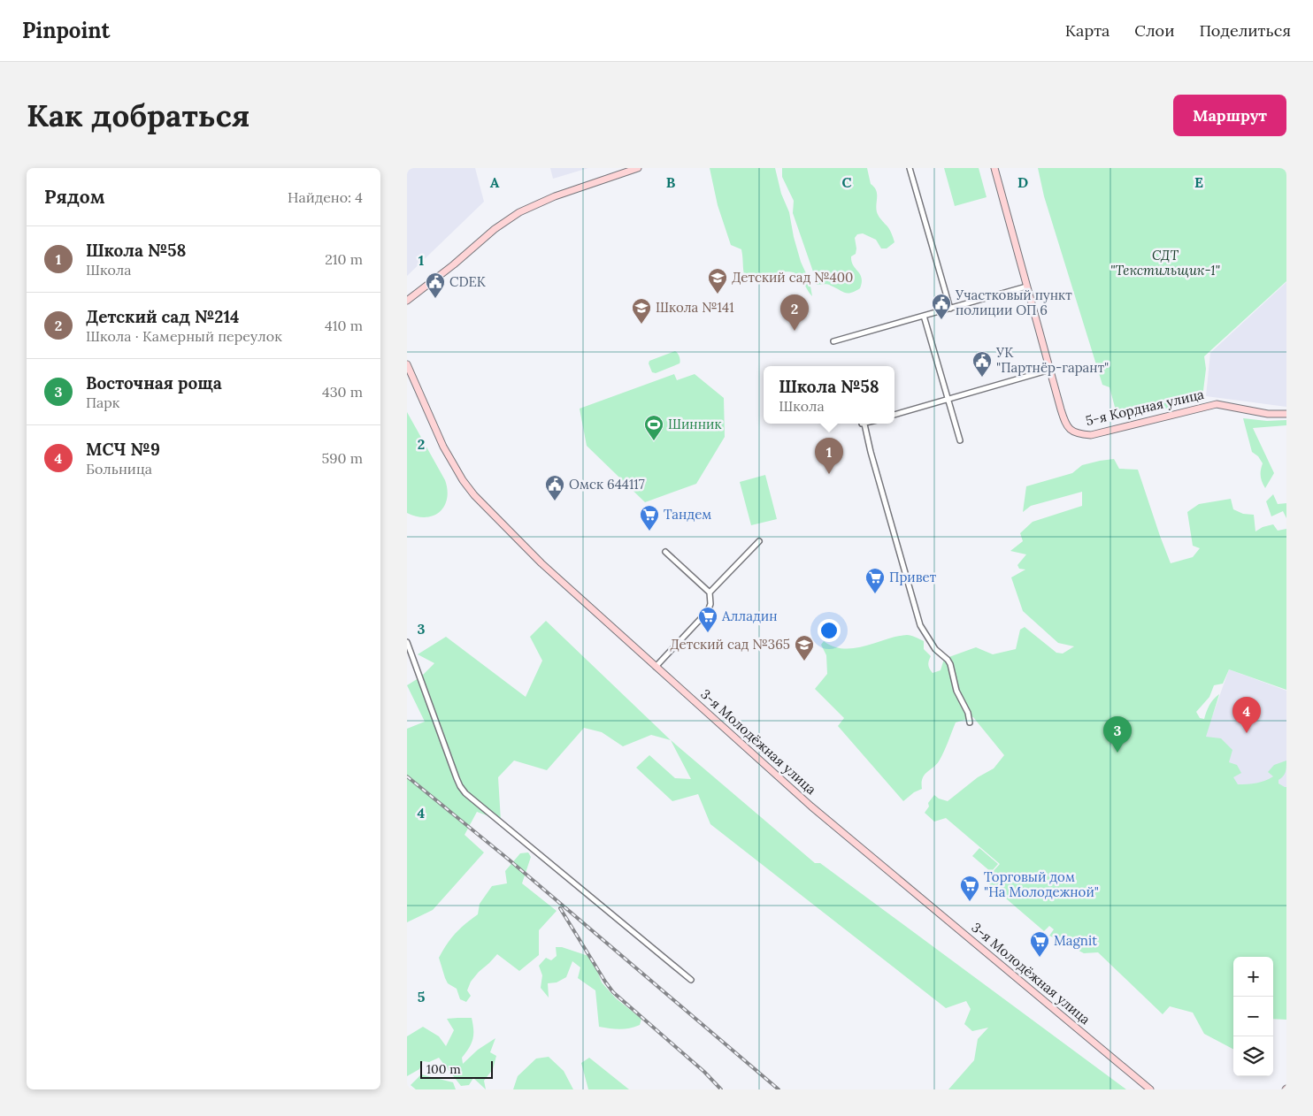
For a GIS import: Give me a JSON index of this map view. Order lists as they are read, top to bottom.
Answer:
{
  "streets": {
    "main road": ["5-я Кордная улица", "3-я Молодёжная улица"]
  },
  "parks": ["СДТ \"Текстильщик-1\""],
  "places": {
    "school or university": ["Детский сад №400", "Школа №141", "Детский сад №365"],
    "public building": [
      "CDEK",
      "Участковый пункт полиции ОП 6",
      "УК \"Партнёр-гарант\"",
      "Омск 644117"
    ],
    "sports": ["Шинник"],
    "supermarket": [
      "Тандем",
      "Привет",
      "Алладин",
      "Торговый дом \"На Молодежной\"",
      "Magnit"
    ]
  },
  "scale_bar": "100 m",
  "page": {
    "header": "Pinpoint",
    "nav": ["Карта", "Слои", "Поделиться"],
    "buttons": "Маршрут",
    "title": "Как добраться",
    "heading": ["Рядом", "Найдено: 4"],
    "list": [
      {
        "mark": "1",
        "name": "Школа №58",
        "note": "Школа",
        "value": "210 m"
      },
      {
        "mark": "2",
        "name": "Детский сад №214",
        "note": "Школа · Камерный переулок",
        "value": "410 m"
      },
      {
        "mark": "3",
        "name": "Восточная роща",
        "note": "Парк",
        "value": "430 m"
      },
      {
        "mark": "4",
        "name": "МСЧ №9",
        "note": "Больница",
        "value": "590 m"
      }
    ],
    "pins": [
      "2",
      "1",
      "4",
      "3"
    ],
    "popup": ["Школа №58", "Школа"],
    "map_buttons": ["+", "−"],
    "scale": "100 m"
  },
  "grid": {
    "columns": [
      "A",
      "B",
      "C",
      "D",
      "E"
    ],
    "rows": [
      "1",
      "2",
      "3",
      "4",
      "5"
    ]
  }
}
